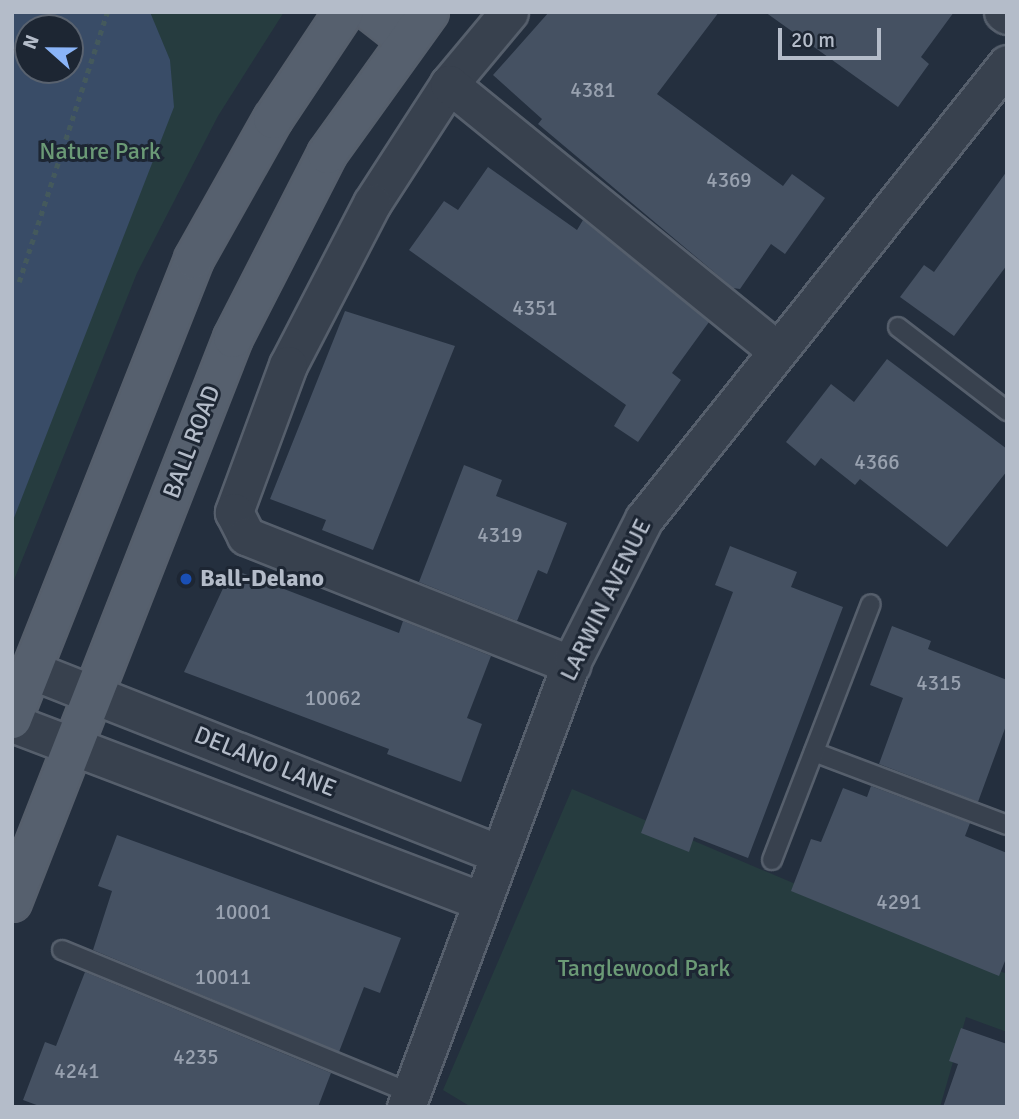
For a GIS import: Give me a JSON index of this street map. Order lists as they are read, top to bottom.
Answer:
{
  "streets": {
    "main road": ["BALL ROAD"],
    "street": ["LARWIN AVENUE", "DELANO LANE"]
  },
  "crossings": [
    ["BALL ROAD", "DELANO LANE"],
    ["LARWIN AVENUE", "DELANO LANE"]
  ],
  "parks": ["Nature Park", "Tanglewood Park"],
  "places": ["Ball-Delano"],
  "house_numbers": [
    "4381",
    "4369",
    "4351",
    "4366",
    "4319",
    "4315",
    "10062",
    "4291",
    "10001",
    "10011",
    "4235",
    "4241"
  ],
  "scale_bar": "20 m",
  "north": "left"
}
